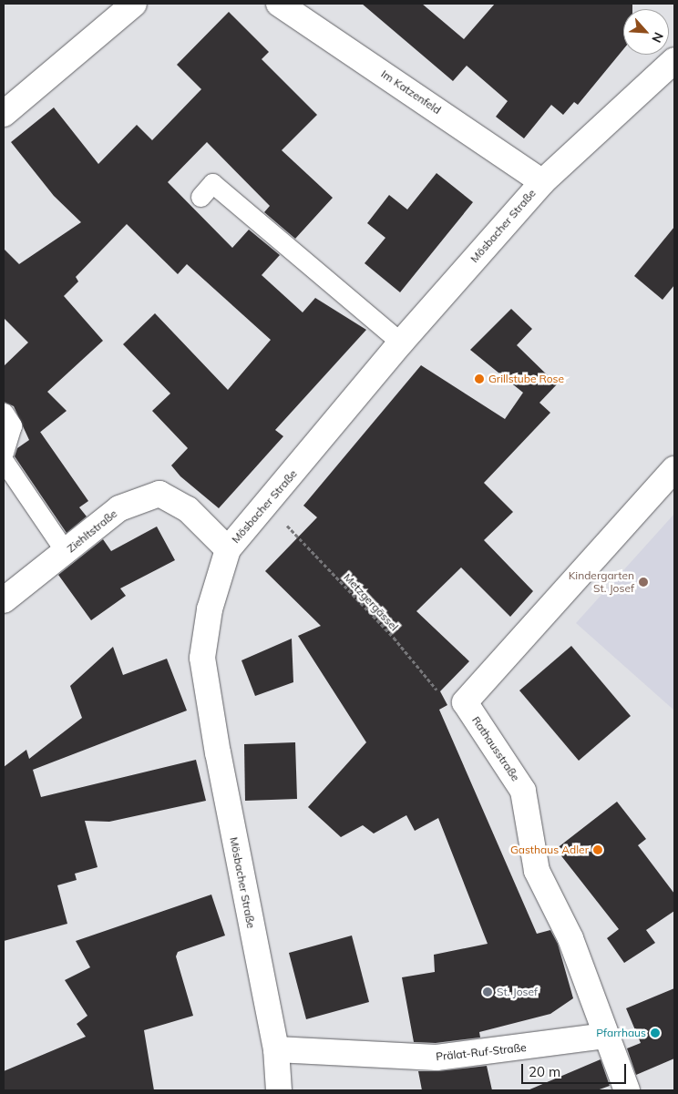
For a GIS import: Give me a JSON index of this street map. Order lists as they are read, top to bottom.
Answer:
{
  "streets": {
    "street": [
      "Im Katzenfeld",
      "Mösbacher Straße",
      "Ziehltstraße",
      "Rathausstraße",
      "Prälat-Ruf-Straße"
    ],
    "path": ["Metzgergässel"]
  },
  "crossings": [
    ["Im Katzenfeld", "Mösbacher Straße"],
    ["Mösbacher Straße", "Ziehltstraße"],
    ["Mösbacher Straße", "Metzgergässel"],
    ["Mösbacher Straße", "Prälat-Ruf-Straße"],
    ["Metzgergässel", "Rathausstraße"],
    ["Rathausstraße", "Prälat-Ruf-Straße"]
  ],
  "places": [
    "Grillstube Rose",
    "Kindergarten St. Josef",
    "Gasthaus Adler",
    "St. Josef",
    "Pfarrhaus"
  ],
  "scale_bar": "20 m",
  "north": "bottom right"
}
